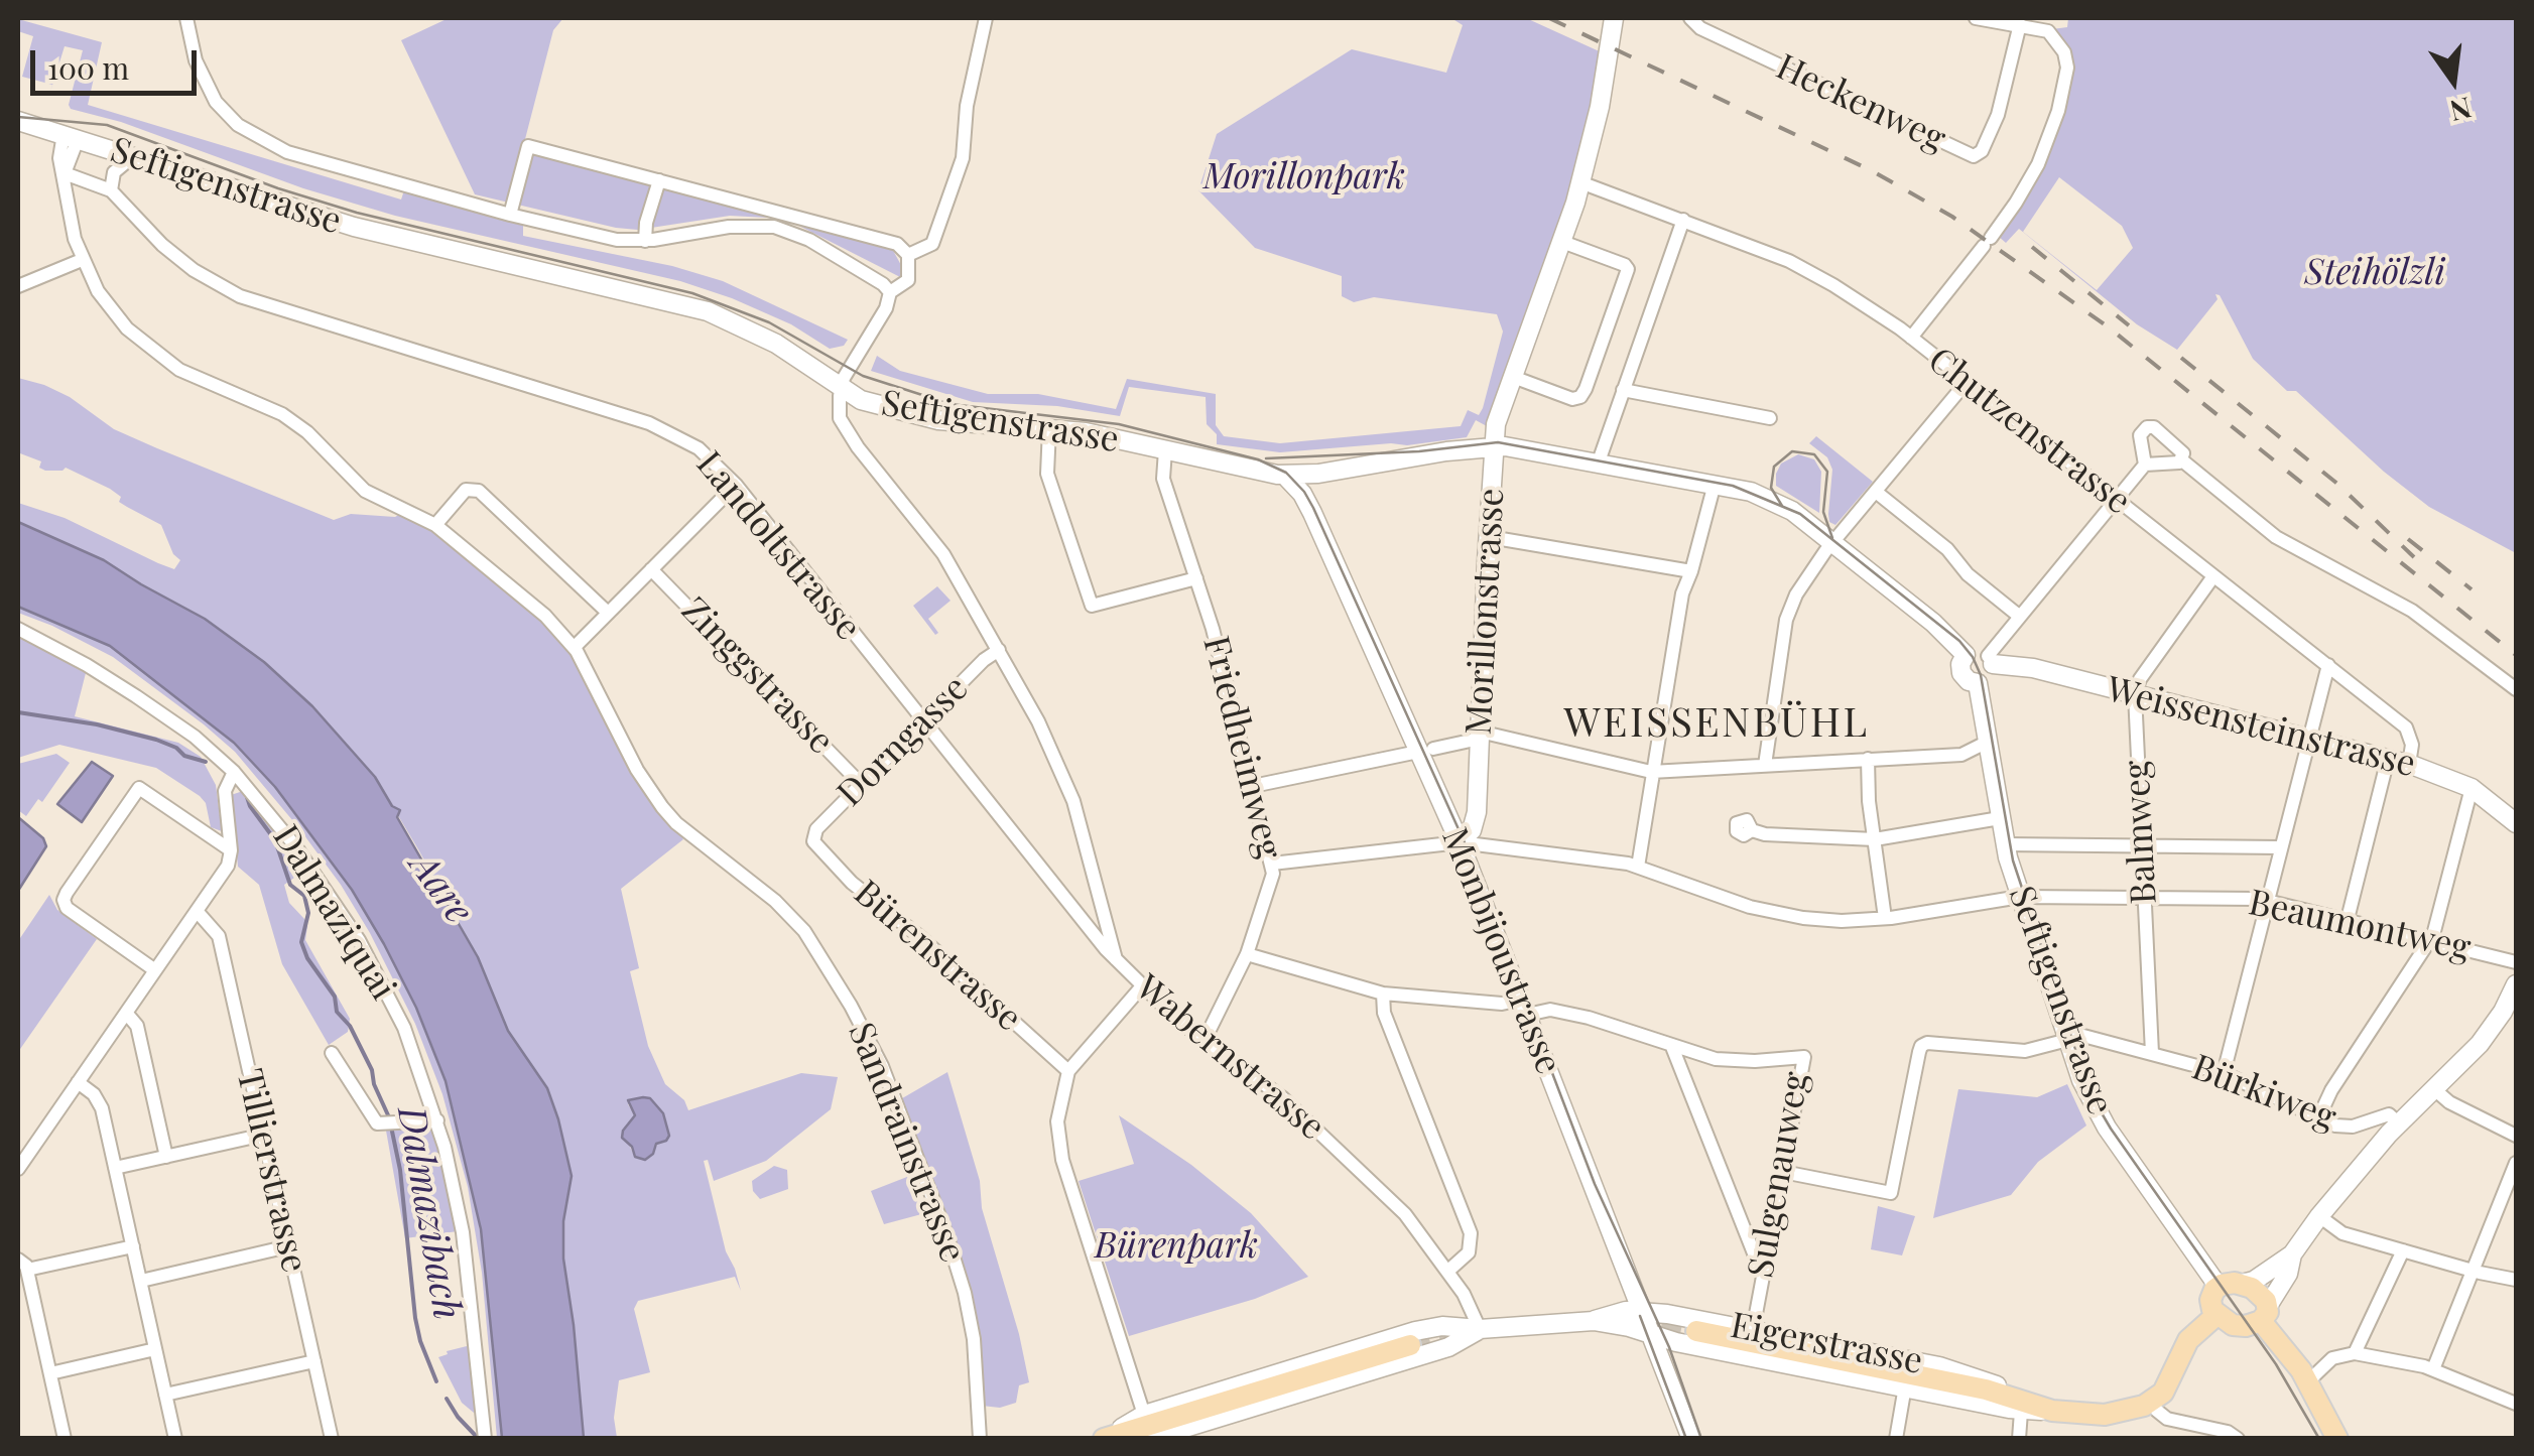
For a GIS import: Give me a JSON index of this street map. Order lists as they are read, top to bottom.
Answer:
{
  "streets": {
    "main road": [
      "Seftigenstrasse",
      "Morillonstrasse",
      "Weissensteinstrasse",
      "Monbijoustrasse",
      "Eigerstrasse"
    ],
    "street": [
      "Heckenweg",
      "Chutzenstrasse",
      "Landoltstrasse",
      "Zinggstrasse",
      "Dorngasse",
      "Friedheimweg",
      "Balmweg",
      "Dalmaziquai",
      "Beaumontweg",
      "Bürenstrasse",
      "Wabernstrasse",
      "Bürkiweg",
      "Sandrainstrasse",
      "Tillierstrasse",
      "Sulgenauweg"
    ]
  },
  "crossings": [
    ["Seftigenstrasse", "Morillonstrasse"],
    ["Seftigenstrasse", "Weissensteinstrasse"],
    ["Seftigenstrasse", "Friedheimweg"],
    ["Seftigenstrasse", "Beaumontweg"],
    ["Seftigenstrasse", "Monbijoustrasse"],
    ["Seftigenstrasse", "Wabernstrasse"],
    ["Seftigenstrasse", "Bürkiweg"],
    ["Seftigenstrasse", "Sandrainstrasse"],
    ["Chutzenstrasse", "Morillonstrasse"],
    ["Chutzenstrasse", "Weissensteinstrasse"],
    ["Landoltstrasse", "Dorngasse"],
    ["Landoltstrasse", "Wabernstrasse"],
    ["Landoltstrasse", "Sandrainstrasse"],
    ["Morillonstrasse", "Beaumontweg"],
    ["Morillonstrasse", "Monbijoustrasse"],
    ["Zinggstrasse", "Dorngasse"],
    ["Weissensteinstrasse", "Balmweg"],
    ["Dorngasse", "Bürenstrasse"],
    ["Dorngasse", "Wabernstrasse"],
    ["Friedheimweg", "Beaumontweg"],
    ["Friedheimweg", "Wabernstrasse"],
    ["Friedheimweg", "Sulgenauweg"],
    ["Balmweg", "Beaumontweg"],
    ["Balmweg", "Bürkiweg"],
    ["Beaumontweg", "Monbijoustrasse"],
    ["Monbijoustrasse", "Sulgenauweg"],
    ["Monbijoustrasse", "Eigerstrasse"],
    ["Wabernstrasse", "Eigerstrasse"],
    ["Bürkiweg", "Sulgenauweg"],
    ["Sulgenauweg", "Eigerstrasse"]
  ],
  "districts": ["WEISSENBÜHL"],
  "water": ["Aare", "Dalmazibach"],
  "parks": ["Morillonpark", "Steihölzli", "Bürenpark"],
  "scale_bar": "100 m",
  "north": "bottom"
}
